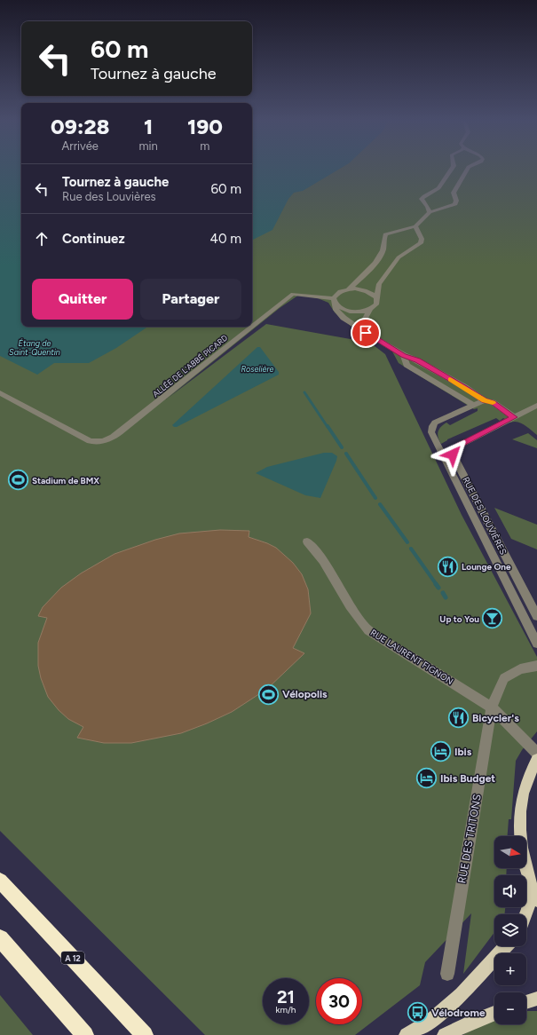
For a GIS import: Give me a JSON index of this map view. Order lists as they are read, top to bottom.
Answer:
{
  "streets": {
    "highway": ["A 12"],
    "street": [
      "ALLÉE DE L'ABBÉ PICARD",
      "RUE DES LOUVIÈRES",
      "RUE LAURENT FIGNON",
      "RUE DES TRITONS"
    ]
  },
  "crossings": [
    ["RUE LAURENT FIGNON", "RUE DES TRITONS"]
  ],
  "water": ["Étang de Saint-Quentin", "Roselière"],
  "places": {
    "sports": ["Stadium de BMX", "Vélopolis"],
    "restaurant": ["Lounge One", "Bicycler's"],
    "bar": ["Up to You"],
    "hotel": ["Ibis", "Ibis Budget"],
    "bus stop": ["Vélodrome"]
  },
  "north": "right",
  "page": {
    "turn": ["60 m", "Tournez à gauche"],
    "eta": [
      "09:28",
      "Arrivée",
      "1",
      "min",
      "190",
      "m"
    ],
    "list": [
      {
        "name": "Tournez à gauche",
        "note": "Rue des Louvières",
        "value": "60 m"
      },
      {
        "name": "Continuez",
        "value": "40 m"
      }
    ],
    "buttons": ["Quitter", "Partager"],
    "map_buttons": ["+", "−"],
    "speed": "21 km/h",
    "limit": "30"
  }
}
